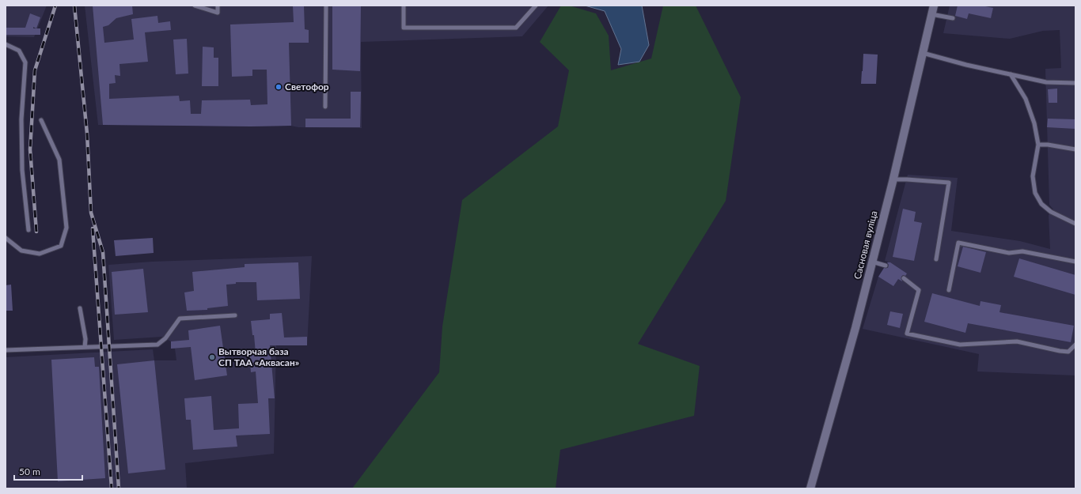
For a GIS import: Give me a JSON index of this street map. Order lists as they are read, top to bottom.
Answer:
{
  "streets": {
    "street": ["Сасновая вуліца"]
  },
  "places": ["Светофор", "Вытворчая база СП ТАА «Аквасан»"],
  "scale_bar": "50 m"
}
